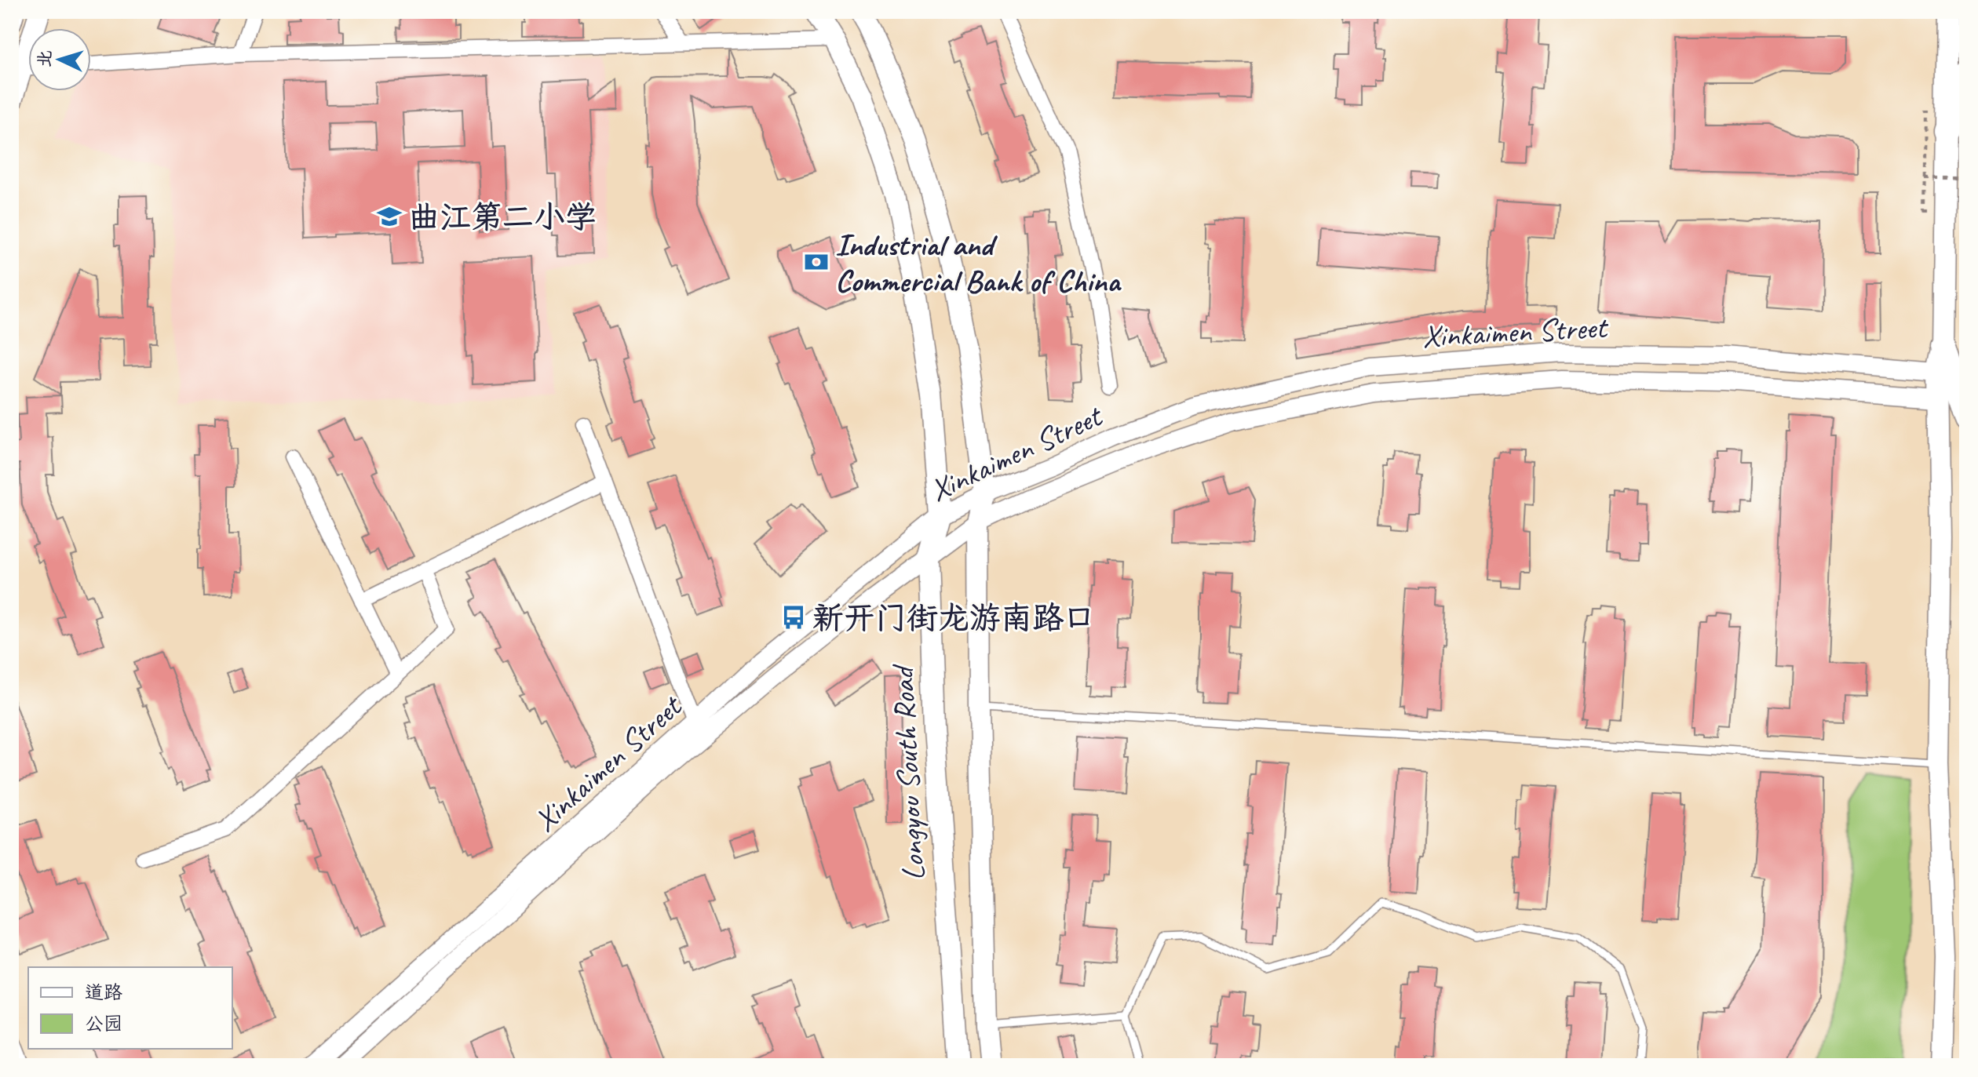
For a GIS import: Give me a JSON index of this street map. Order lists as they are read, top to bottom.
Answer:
{
  "streets": {
    "main road": ["Longyou South Road"],
    "street": ["Xinkaimen Street"]
  },
  "crossings": [
    ["Xinkaimen Street", "Longyou South Road"]
  ],
  "places": {
    "school or university": ["曲江第二小学"],
    "bank": ["Industrial and Commercial Bank of China"],
    "bus stop": ["新开门街龙游南路口"]
  },
  "legend": ["道路", "公园"],
  "north": "left"
}
